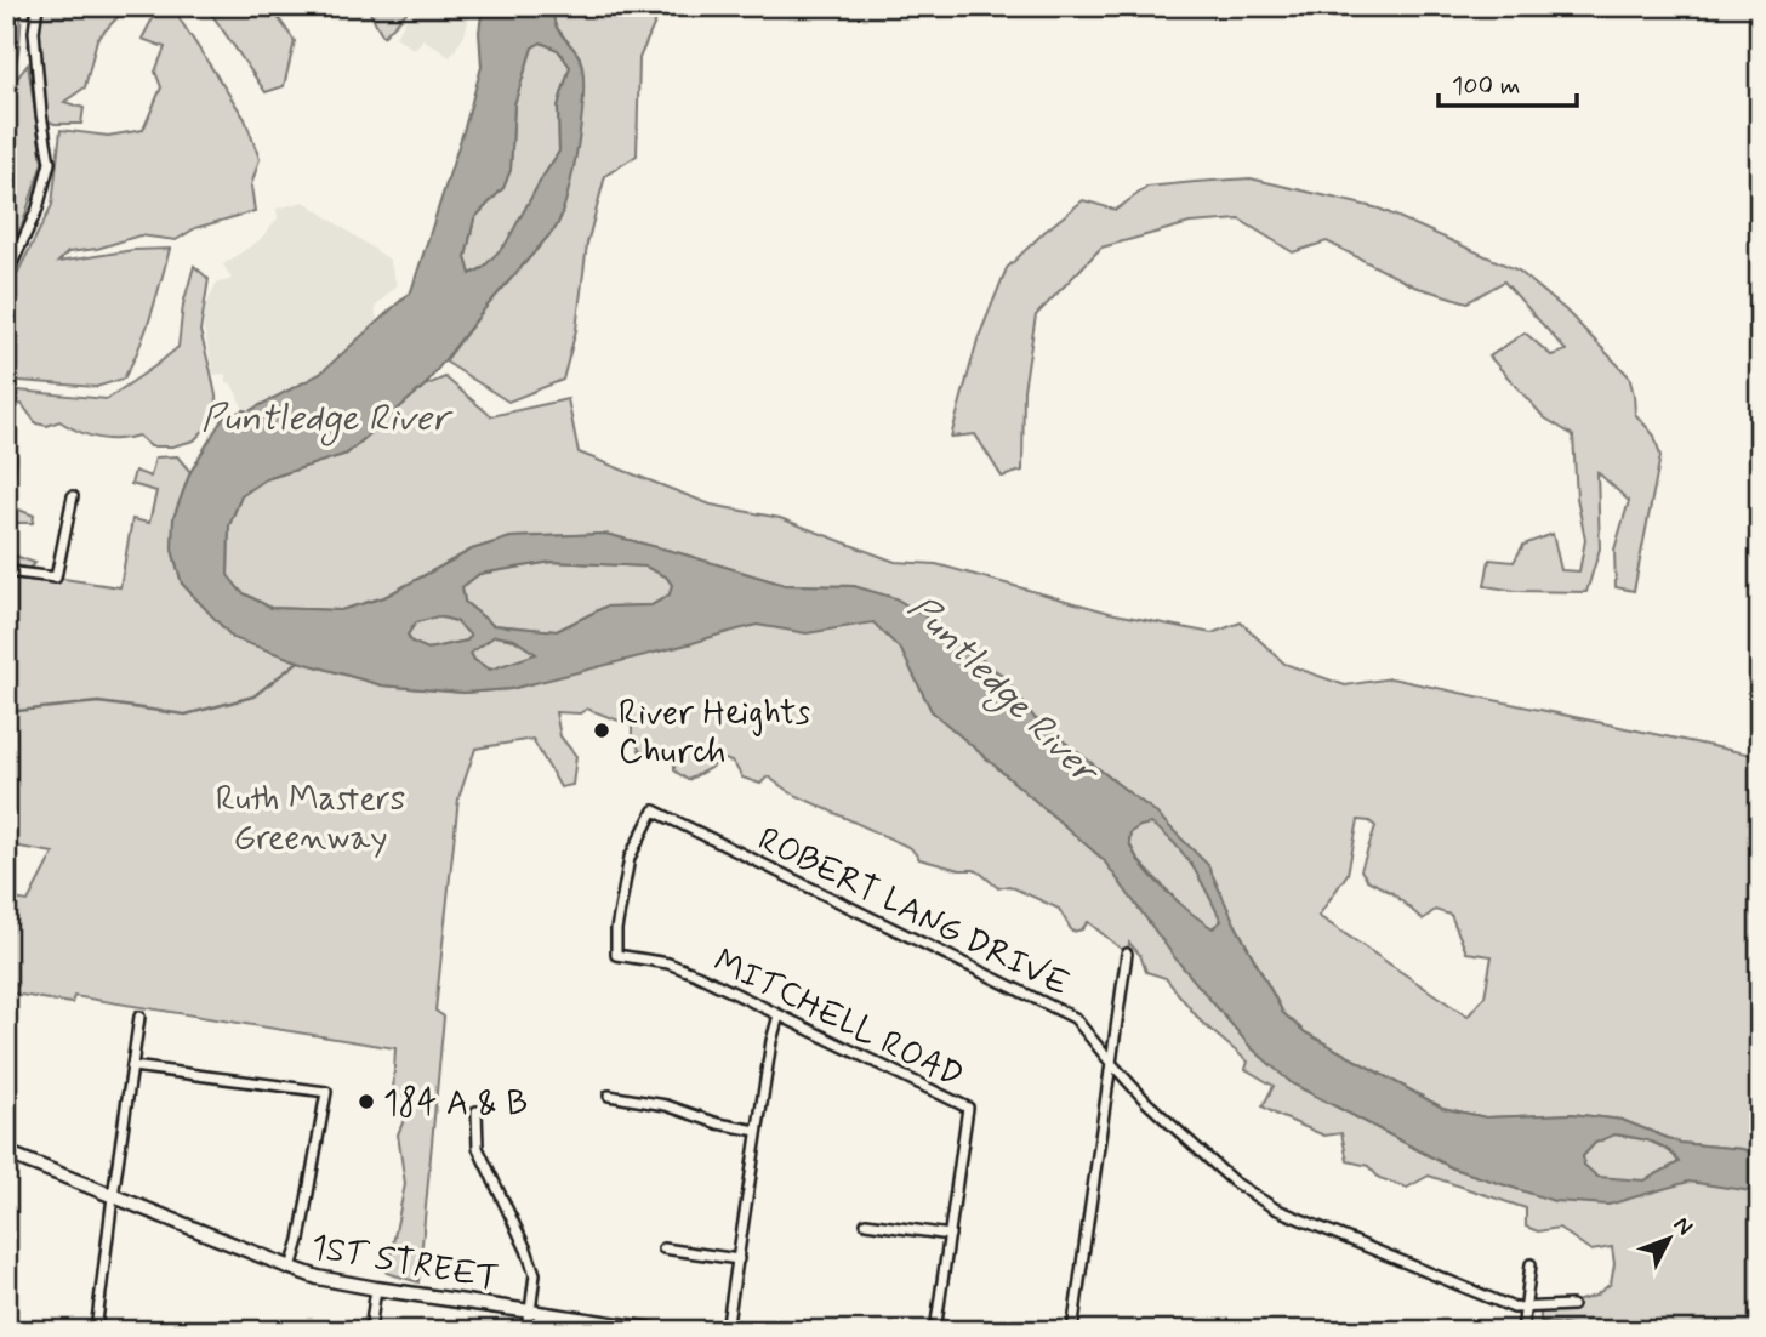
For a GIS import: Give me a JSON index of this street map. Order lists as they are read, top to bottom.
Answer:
{
  "streets": {
    "street": ["ROBERT LANG DRIVE", "MITCHELL ROAD", "1ST STREET"]
  },
  "crossings": [
    ["ROBERT LANG DRIVE", "MITCHELL ROAD"]
  ],
  "water": ["Puntledge River"],
  "parks": ["Ruth Masters Greenway"],
  "places": ["River Heights Church", "184 A & B"],
  "scale_bar": "100 m",
  "north": "top right"
}
